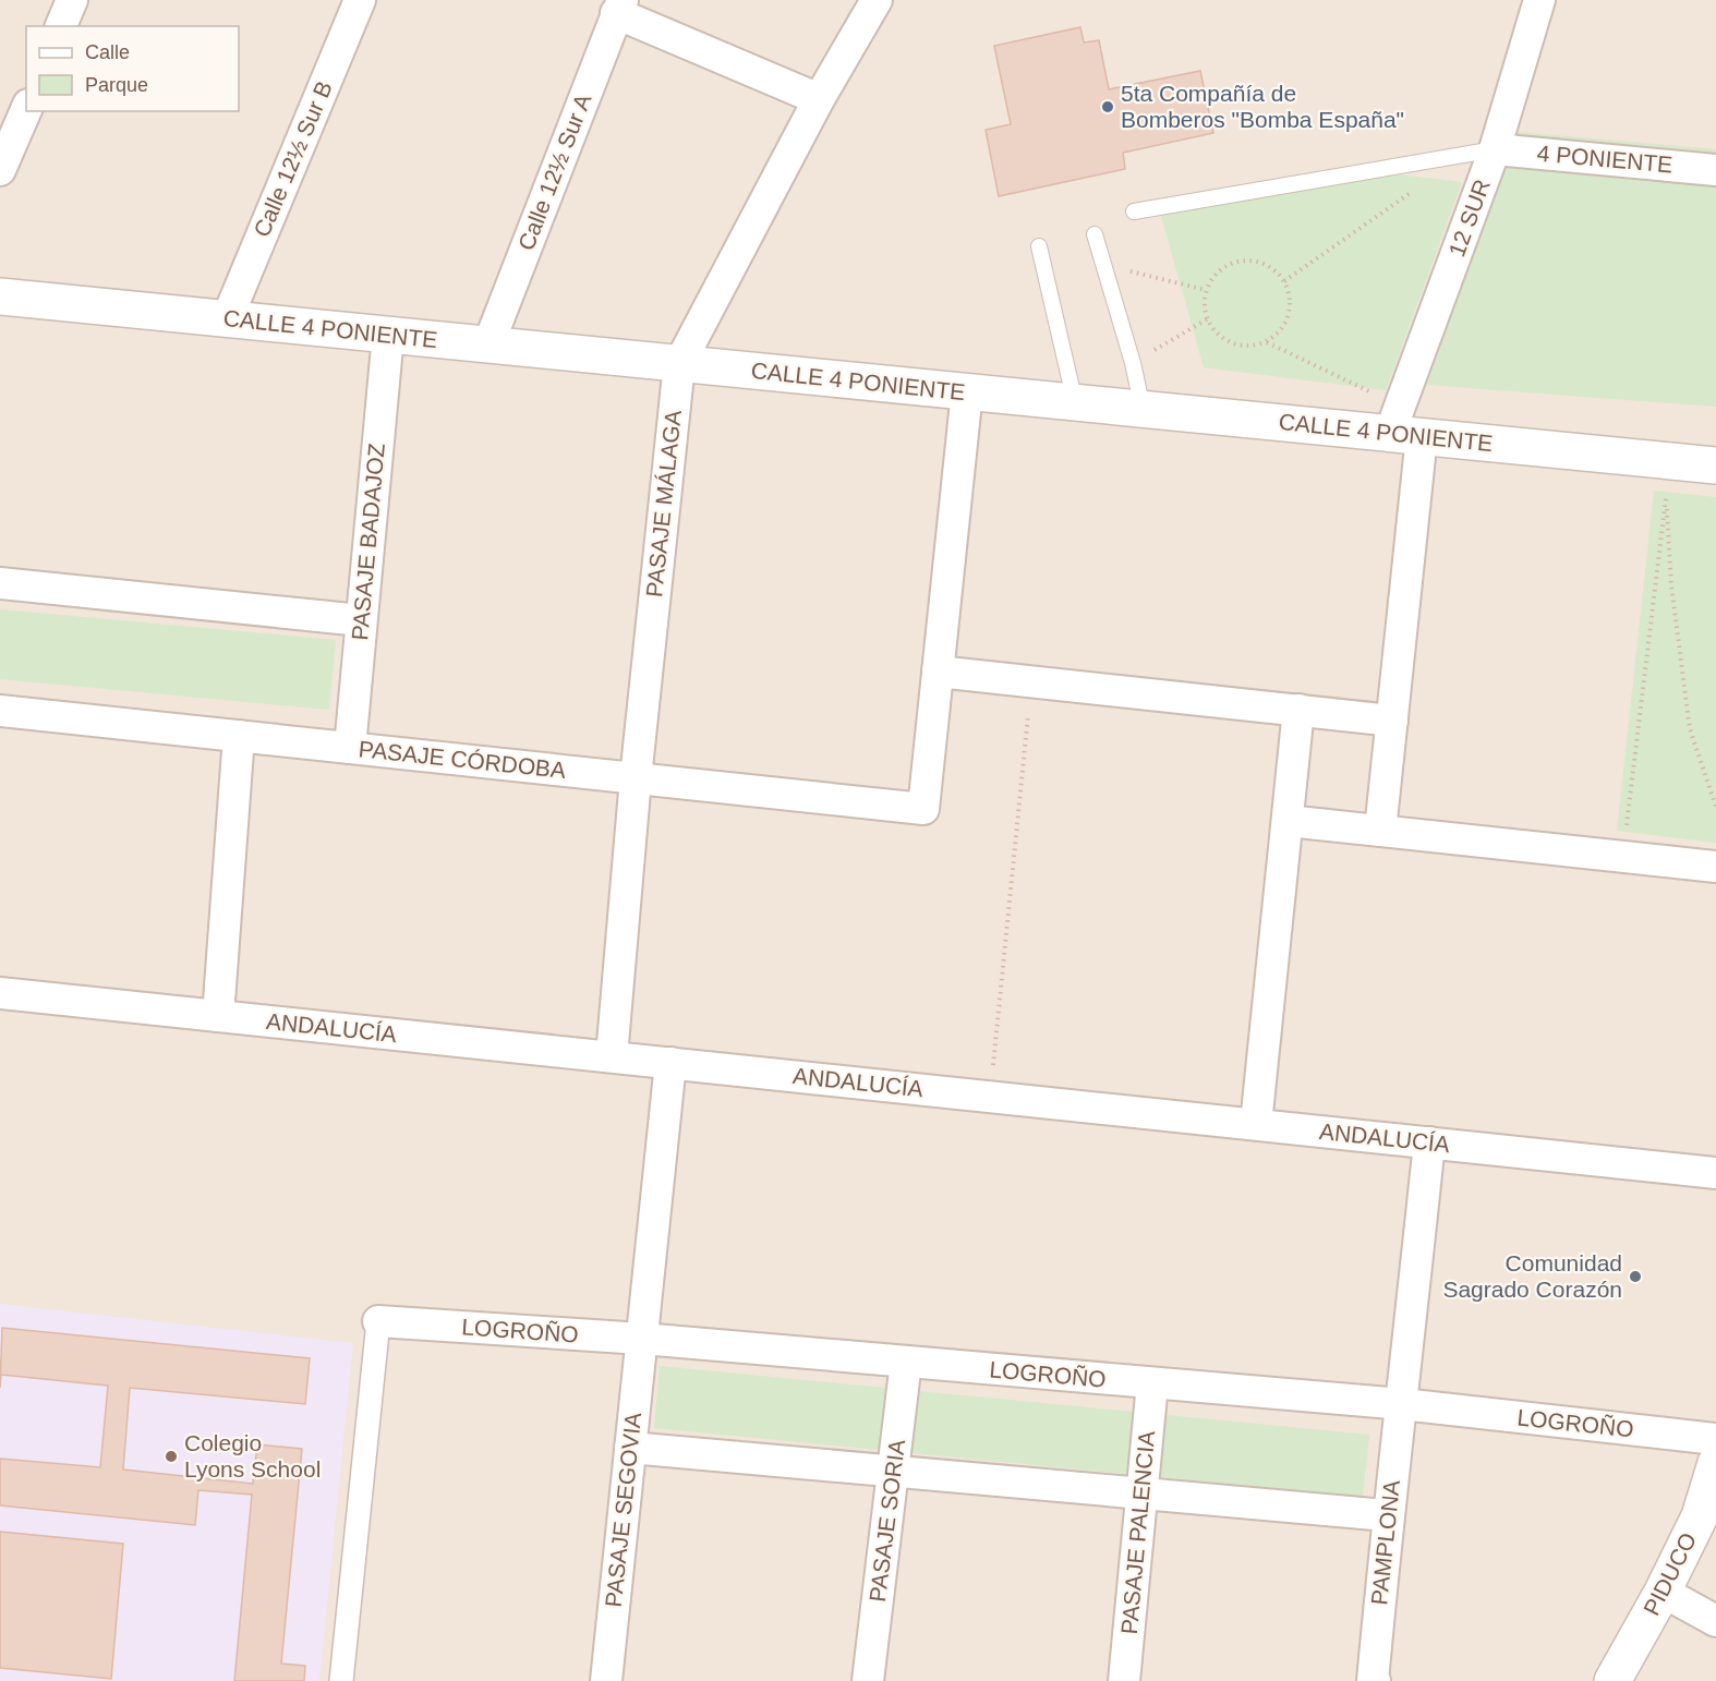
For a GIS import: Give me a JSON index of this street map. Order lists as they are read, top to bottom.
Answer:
{
  "streets": {
    "street": [
      "Calle 12½ Sur B",
      "4 PONIENTE",
      "Calle 12½ Sur A",
      "12 SUR",
      "CALLE 4 PONIENTE",
      "PASAJE MÁLAGA",
      "PASAJE BADAJOZ",
      "PASAJE CÓRDOBA",
      "ANDALUCÍA",
      "LOGROÑO",
      "PASAJE SEGOVIA",
      "PASAJE SORIA",
      "PASAJE PALENCIA",
      "PAMPLONA",
      "PIDUCO"
    ]
  },
  "crossings": [
    ["Calle 12½ Sur B", "CALLE 4 PONIENTE"],
    ["4 PONIENTE", "12 SUR"],
    ["Calle 12½ Sur A", "CALLE 4 PONIENTE"],
    ["12 SUR", "CALLE 4 PONIENTE"],
    ["CALLE 4 PONIENTE", "PASAJE MÁLAGA"],
    ["CALLE 4 PONIENTE", "PASAJE BADAJOZ"],
    ["PASAJE MÁLAGA", "PASAJE CÓRDOBA"],
    ["PASAJE MÁLAGA", "ANDALUCÍA"],
    ["PASAJE BADAJOZ", "PASAJE CÓRDOBA"],
    ["ANDALUCÍA", "PASAJE SEGOVIA"],
    ["ANDALUCÍA", "PAMPLONA"],
    ["LOGROÑO", "PASAJE SEGOVIA"],
    ["LOGROÑO", "PASAJE SORIA"],
    ["LOGROÑO", "PASAJE PALENCIA"],
    ["LOGROÑO", "PAMPLONA"]
  ],
  "places": ["5ta Compañía de Bomberos \"Bomba España\"", "Comunidad Sagrado Corazón", "Colegio Lyons School"],
  "legend": ["Calle", "Parque"]
}
